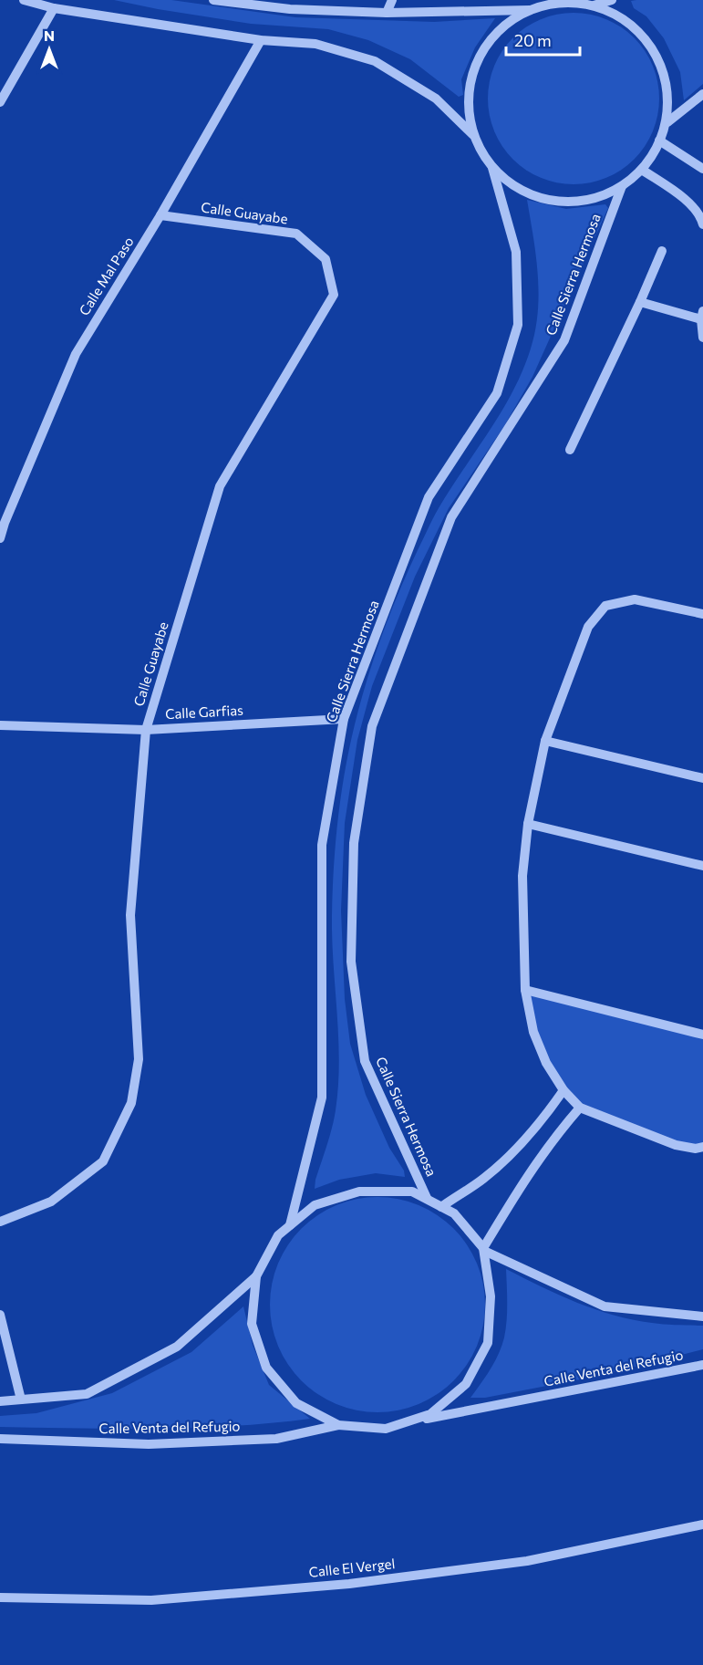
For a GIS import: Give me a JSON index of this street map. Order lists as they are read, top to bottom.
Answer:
{
  "streets": {
    "street": [
      "Calle Guayabe",
      "Calle Sierra Hermosa",
      "Calle Mal Paso",
      "Calle Garfias",
      "Calle Venta del Refugio",
      "Calle El Vergel"
    ]
  },
  "crossings": [
    ["Calle Guayabe", "Calle Mal Paso"],
    ["Calle Guayabe", "Calle Garfias"],
    ["Calle Sierra Hermosa", "Calle Garfias"]
  ],
  "scale_bar": "20 m",
  "north": "top"
}
